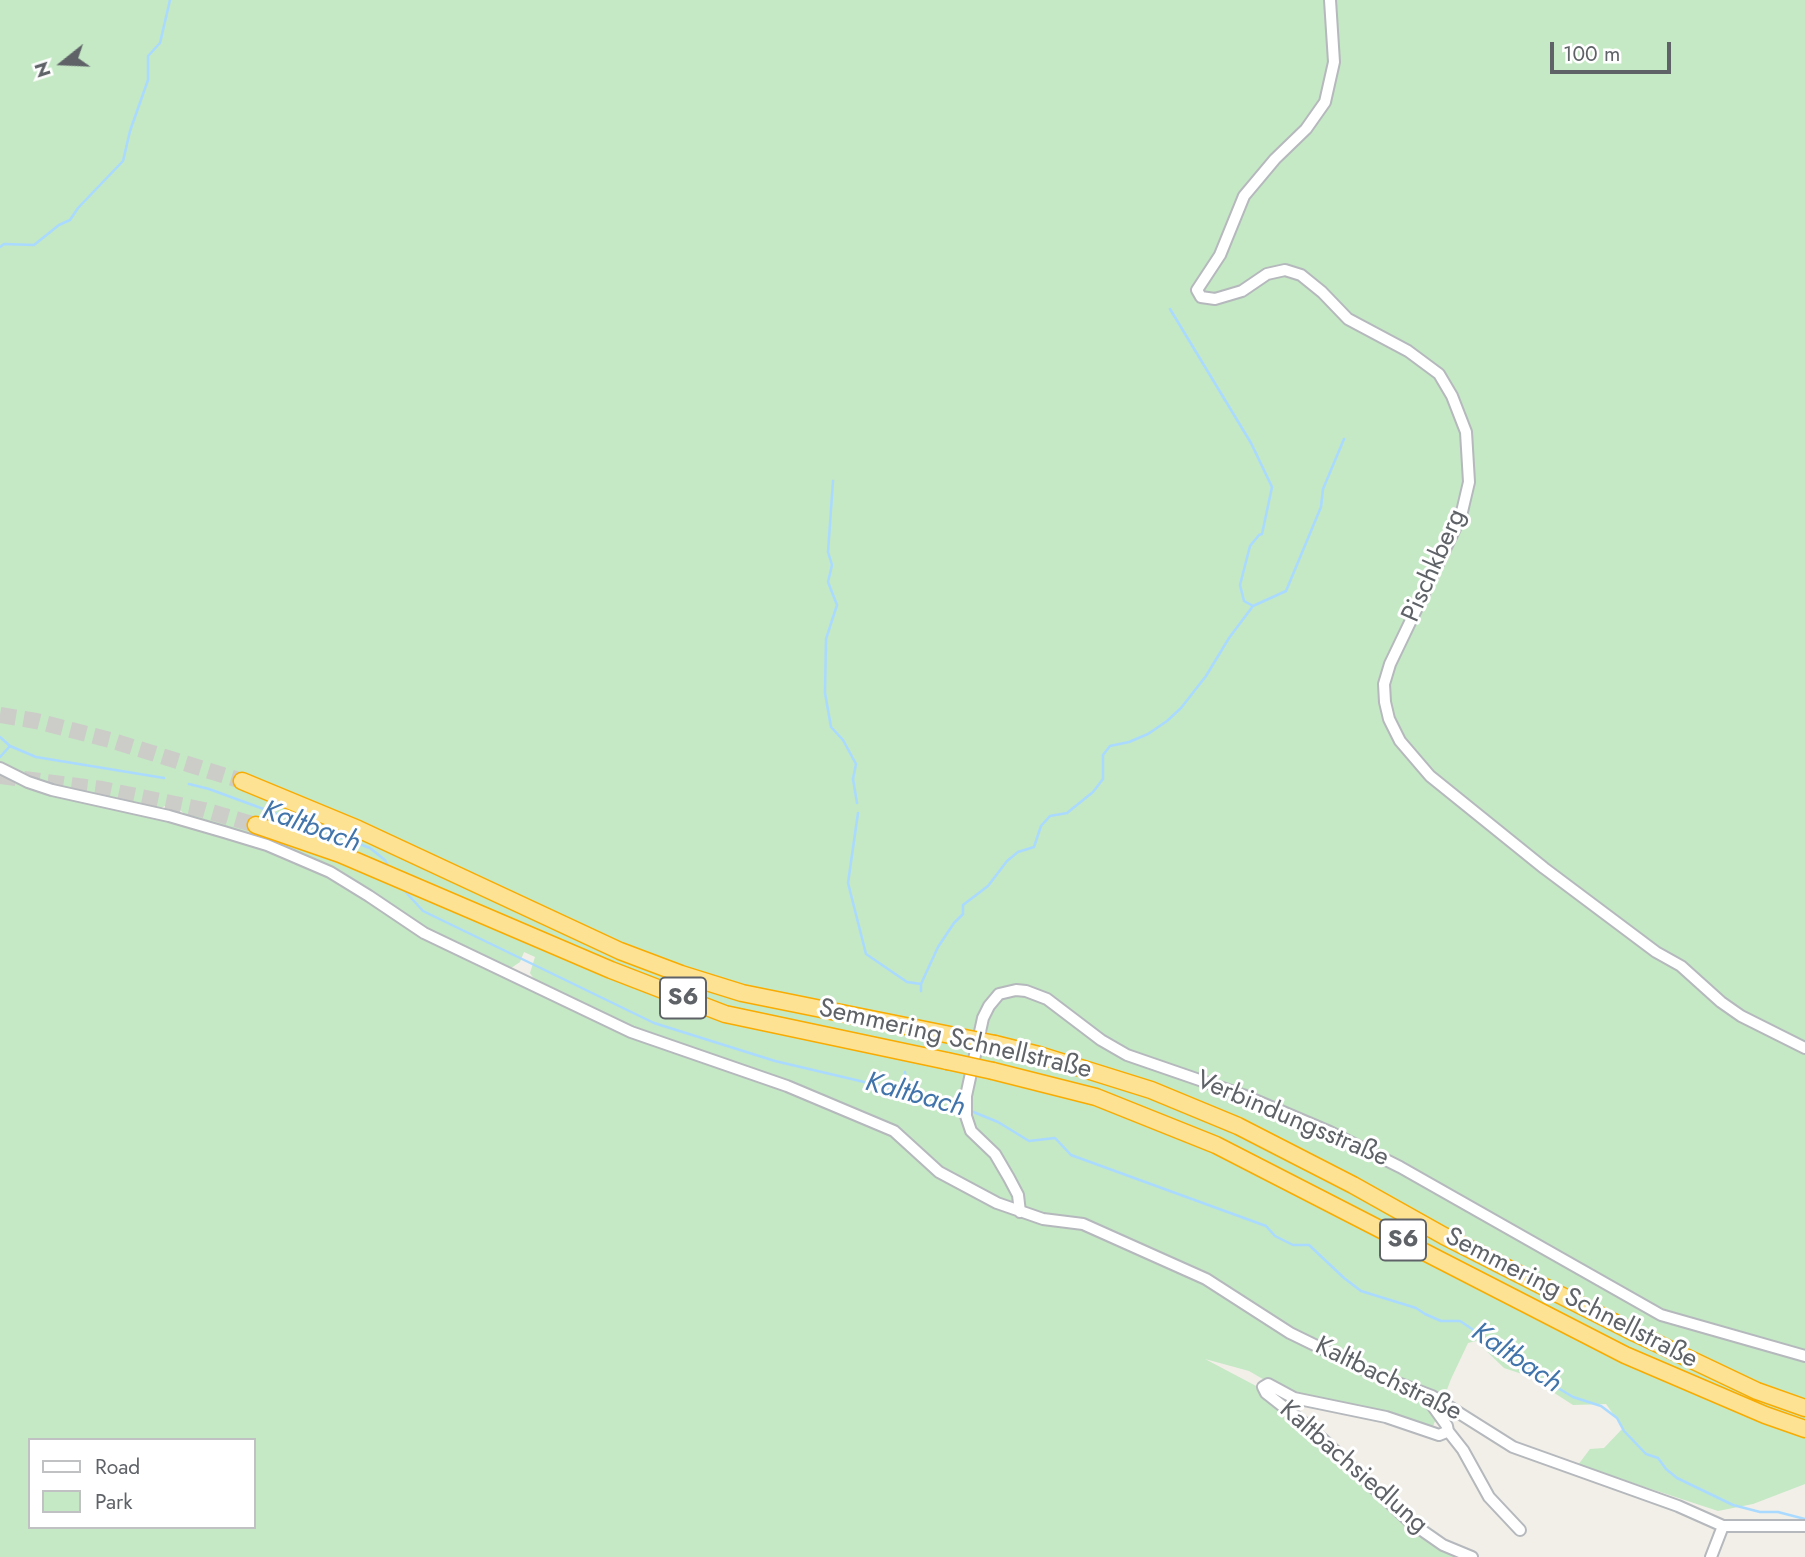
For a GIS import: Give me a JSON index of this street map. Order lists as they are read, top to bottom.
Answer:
{
  "streets": {
    "highway": ["S6", "Semmering Schnellstraße"],
    "street": [
      "Pischkberg",
      "Verbindungsstraße",
      "Kaltbachstraße",
      "Kaltbachsiedlung"
    ]
  },
  "crossings": [
    ["Verbindungsstraße", "Kaltbachstraße"]
  ],
  "water": ["Kaltbach"],
  "legend": ["Road", "Park"],
  "scale_bar": "100 m",
  "north": "left"
}
